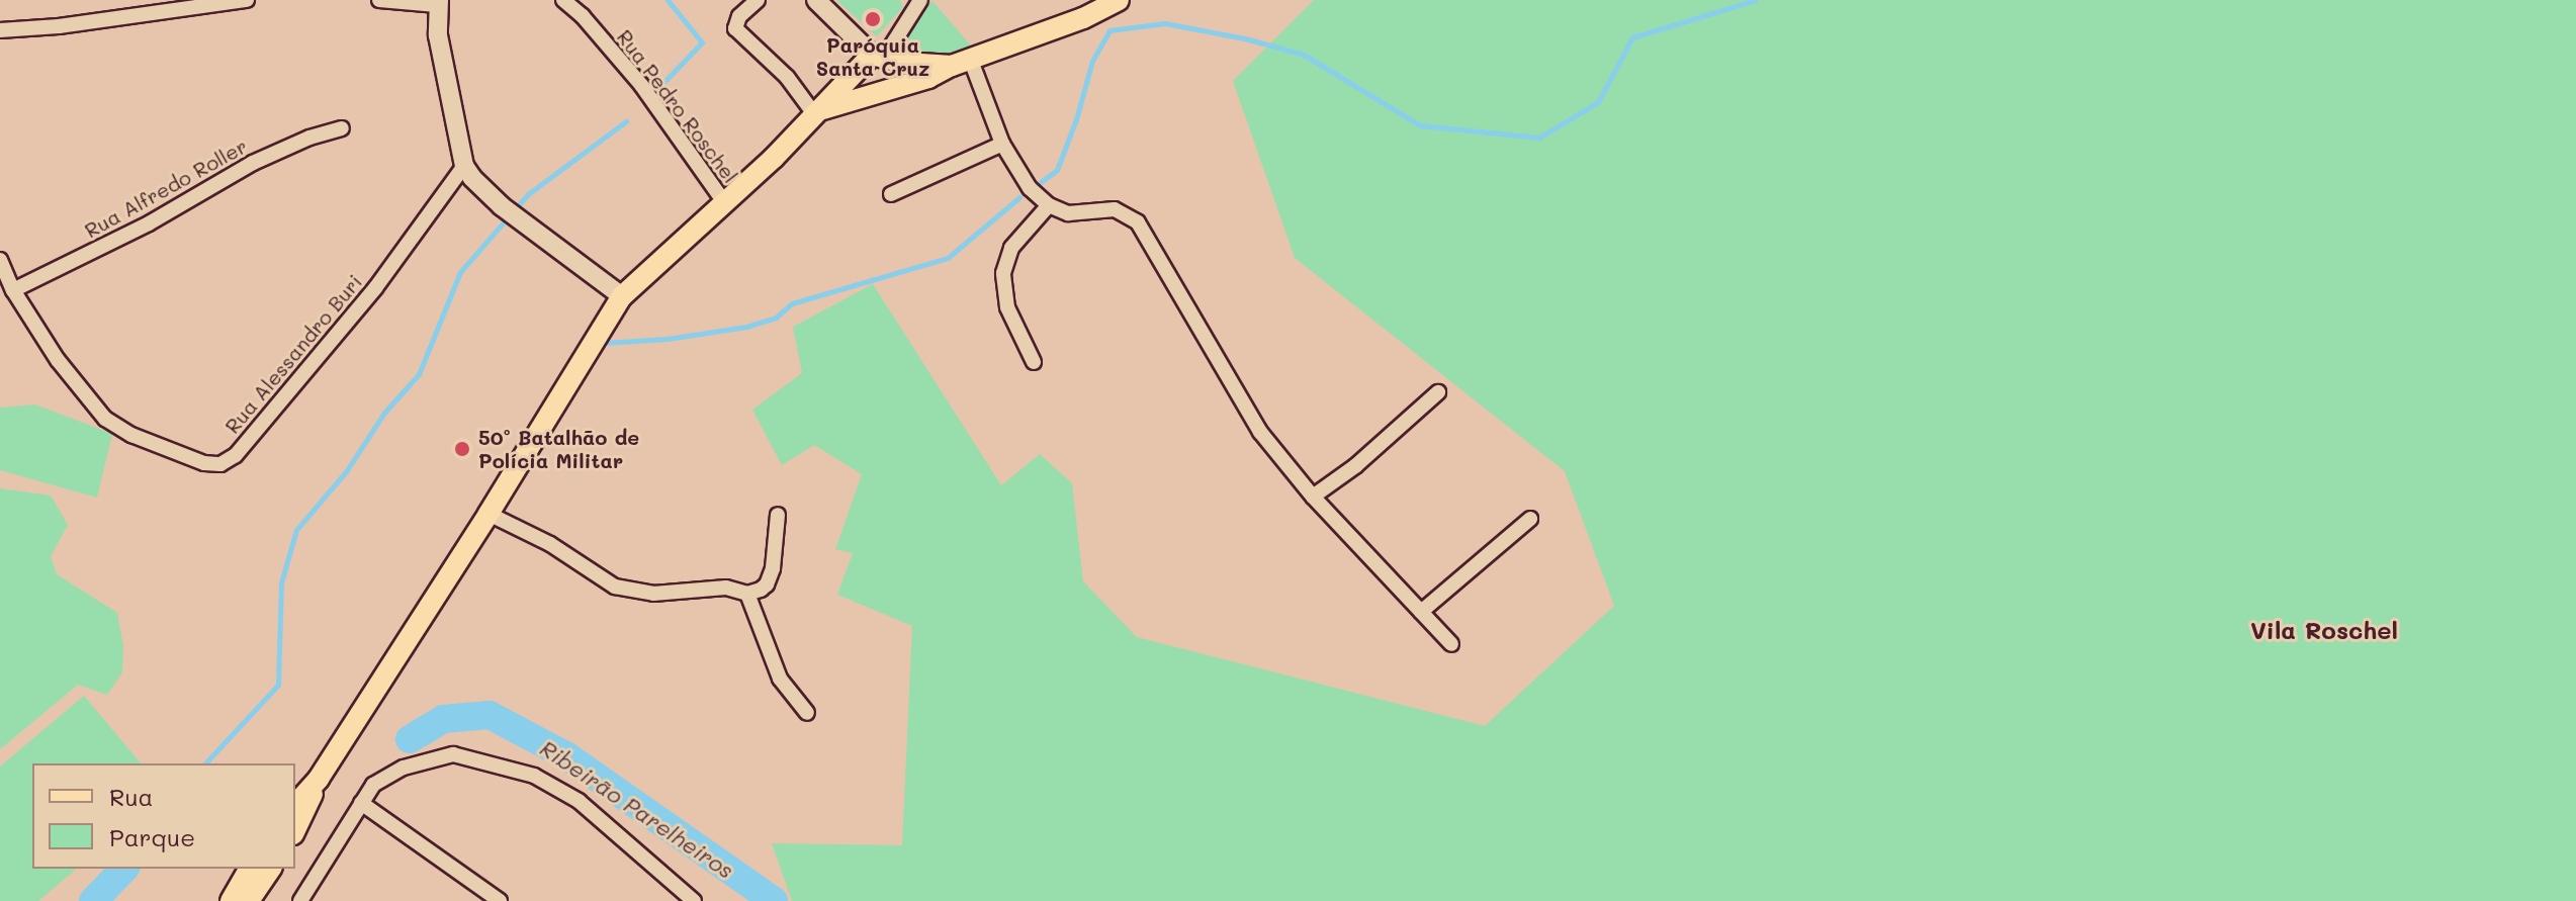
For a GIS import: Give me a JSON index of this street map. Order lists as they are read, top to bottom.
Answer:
{
  "streets": {
    "street": ["Rua Pedro Roschel", "Rua Alfredo Roller", "Rua Alessandro Buri"]
  },
  "crossings": [
    ["Rua Alfredo Roller", "Rua Alessandro Buri"]
  ],
  "districts": ["Vila Roschel"],
  "water": ["Ribeirão Parelheiros"],
  "places": ["Paróquia Santa Cruz", "50º Batalhão de Polícia Militar"],
  "legend": ["Rua", "Parque"]
}
